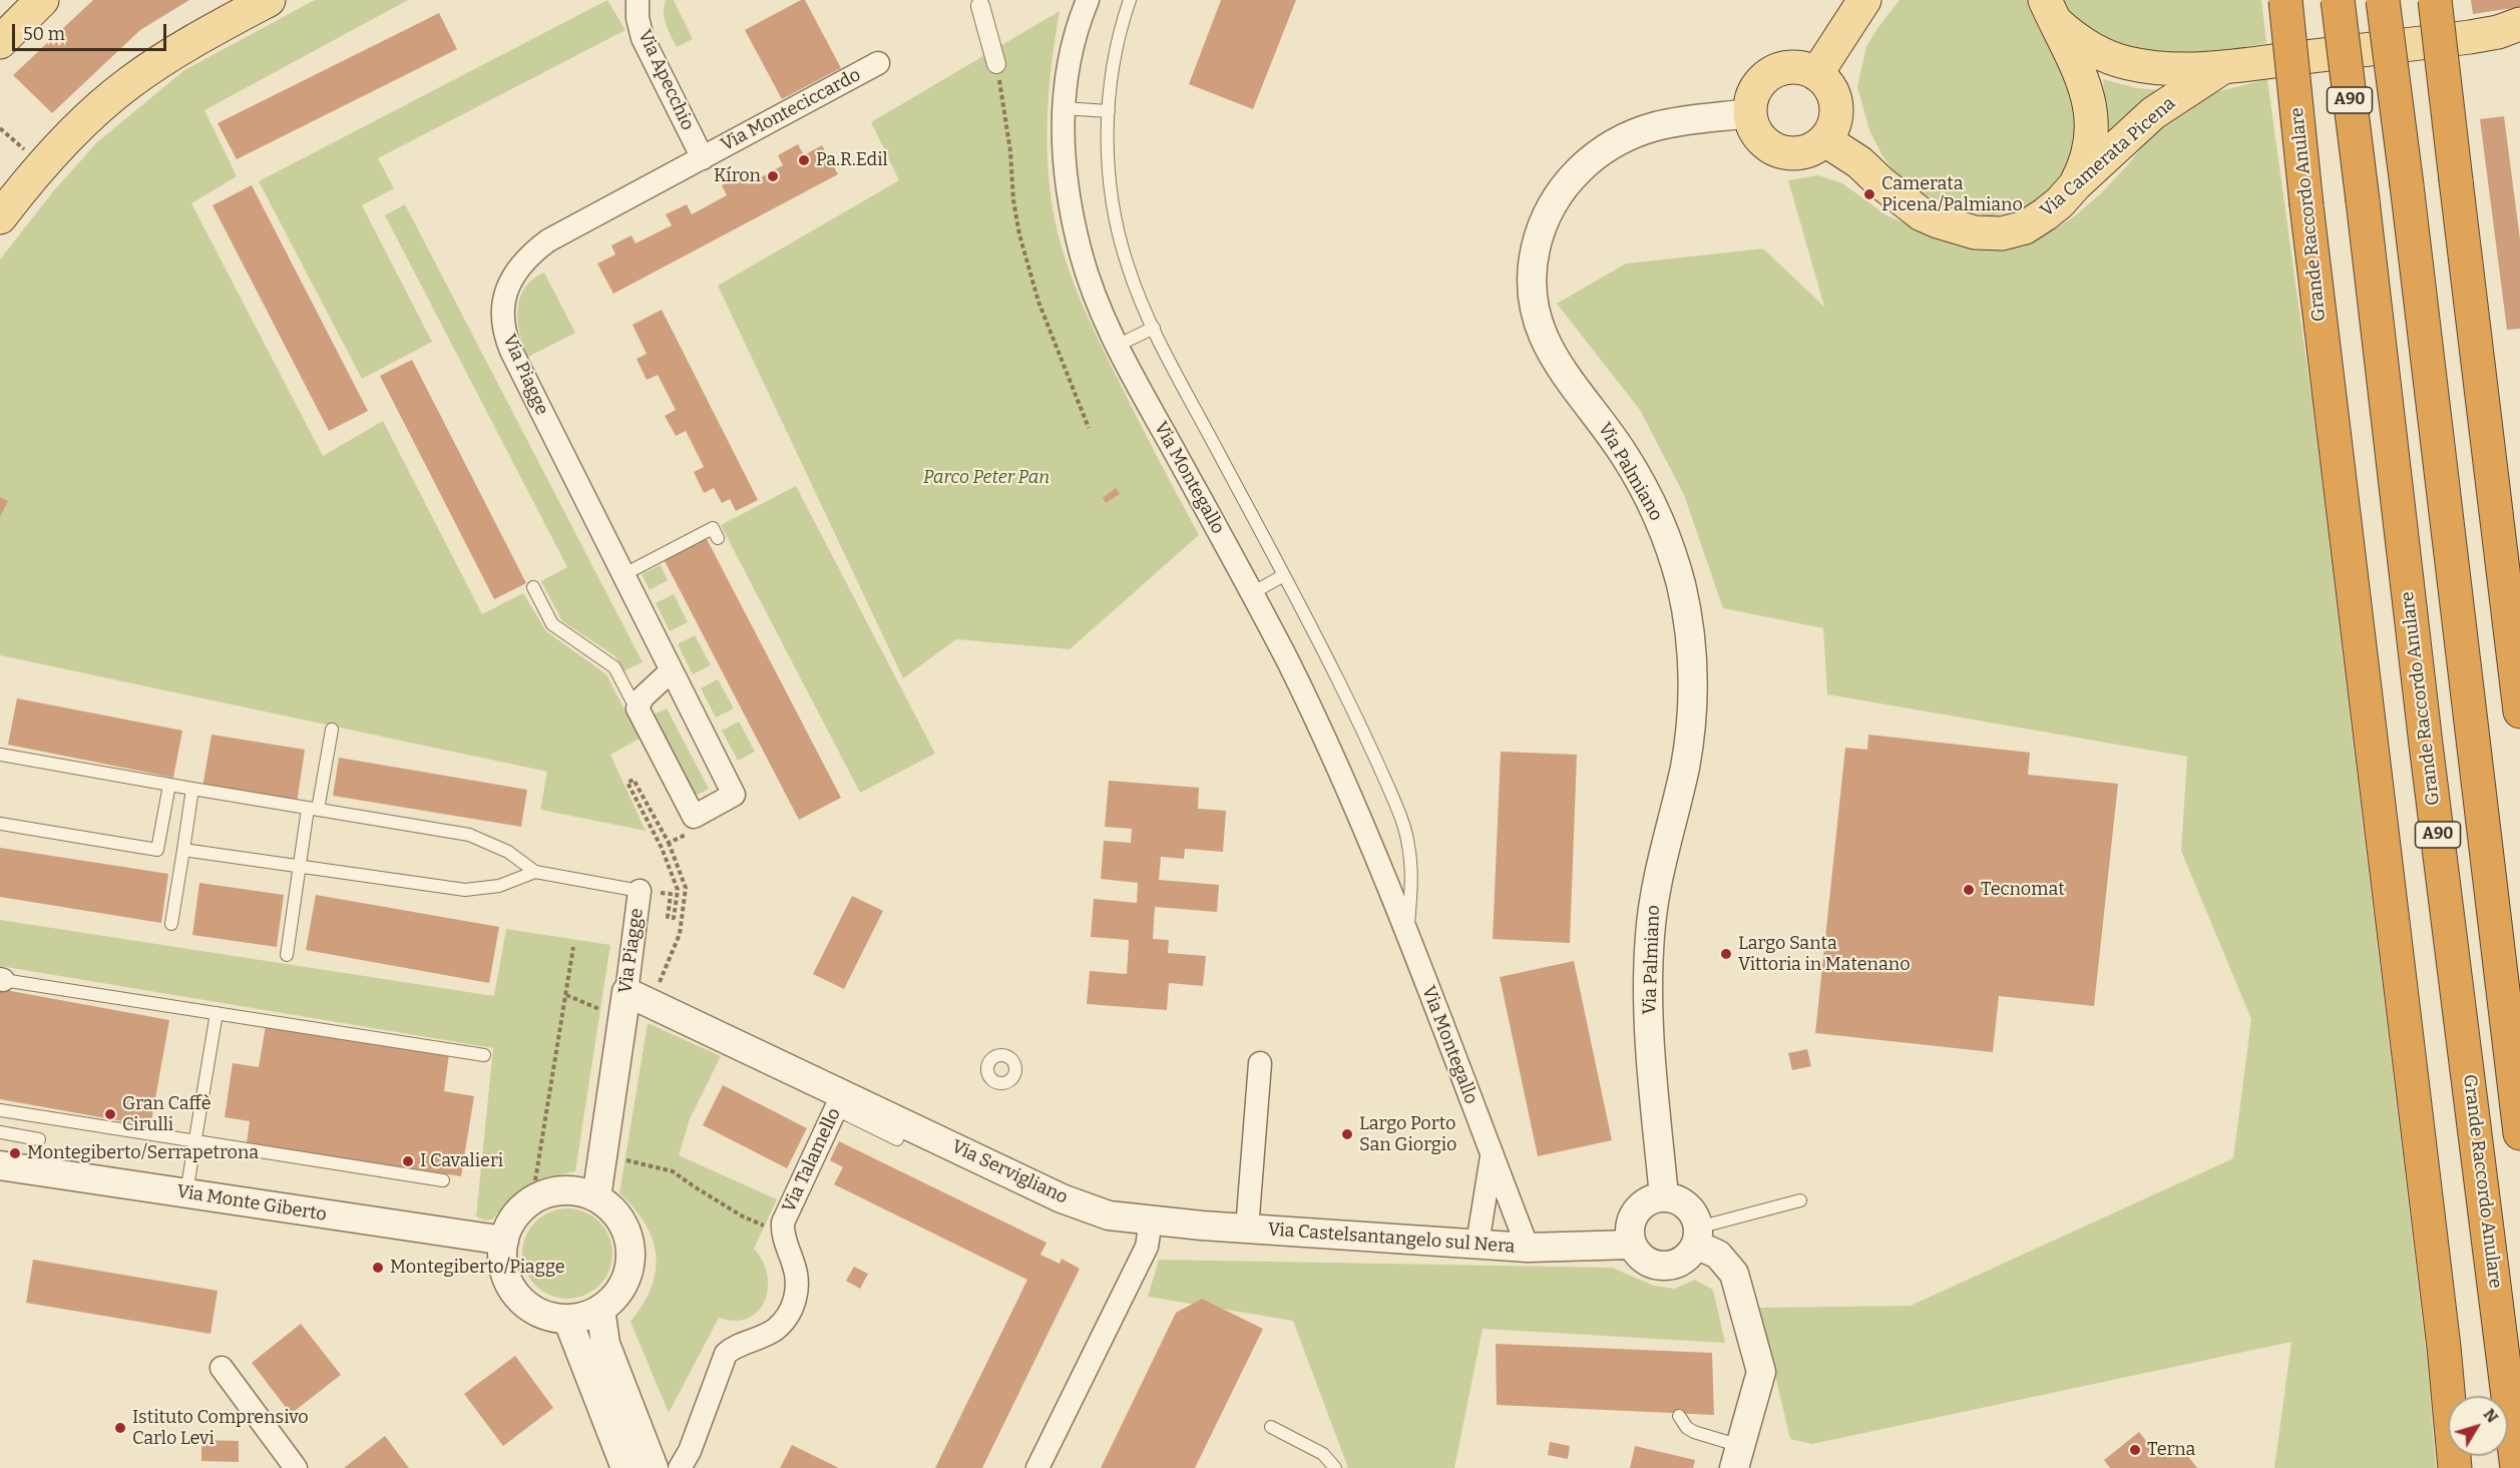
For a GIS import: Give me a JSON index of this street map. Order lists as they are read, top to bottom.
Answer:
{
  "streets": {
    "highway": ["A90", "Grande Raccordo Anulare"],
    "main road": ["Via Camerata Picena"],
    "street": [
      "Via Apecchio",
      "Via Monteciccardo",
      "Via Piagge",
      "Via Palmiano",
      "Via Montegallo",
      "Via Talamello",
      "Via Servigliano",
      "Via Monte Giberto",
      "Via Castelsantangelo sul Nera"
    ]
  },
  "crossings": [
    ["Via Apecchio", "Via Monteciccardo"],
    ["Via Apecchio", "Via Piagge"],
    ["Via Monteciccardo", "Via Piagge"],
    ["Via Camerata Picena", "Via Palmiano"],
    ["Via Piagge", "Via Servigliano"],
    ["Via Piagge", "Via Monte Giberto"],
    ["Via Palmiano", "Via Castelsantangelo sul Nera"],
    ["Via Montegallo", "Via Castelsantangelo sul Nera"],
    ["Via Talamello", "Via Servigliano"],
    ["Via Servigliano", "Via Castelsantangelo sul Nera"]
  ],
  "parks": ["Parco Peter Pan"],
  "places": [
    "Pa.R.Edil",
    "Kíron",
    "Camerata Picena/Palmiano",
    "Tecnomat",
    "Largo Santa Vittoria in Matenano",
    "Gran Caffè Cirulli",
    "Largo Porto San Giorgio",
    "Montegiberto/Serrapetrona",
    "I Cavalieri",
    "Montegiberto/Piagge",
    "Istituto Comprensivo Carlo Levi",
    "Terna"
  ],
  "scale_bar": "50 m",
  "north": "top right"
}
